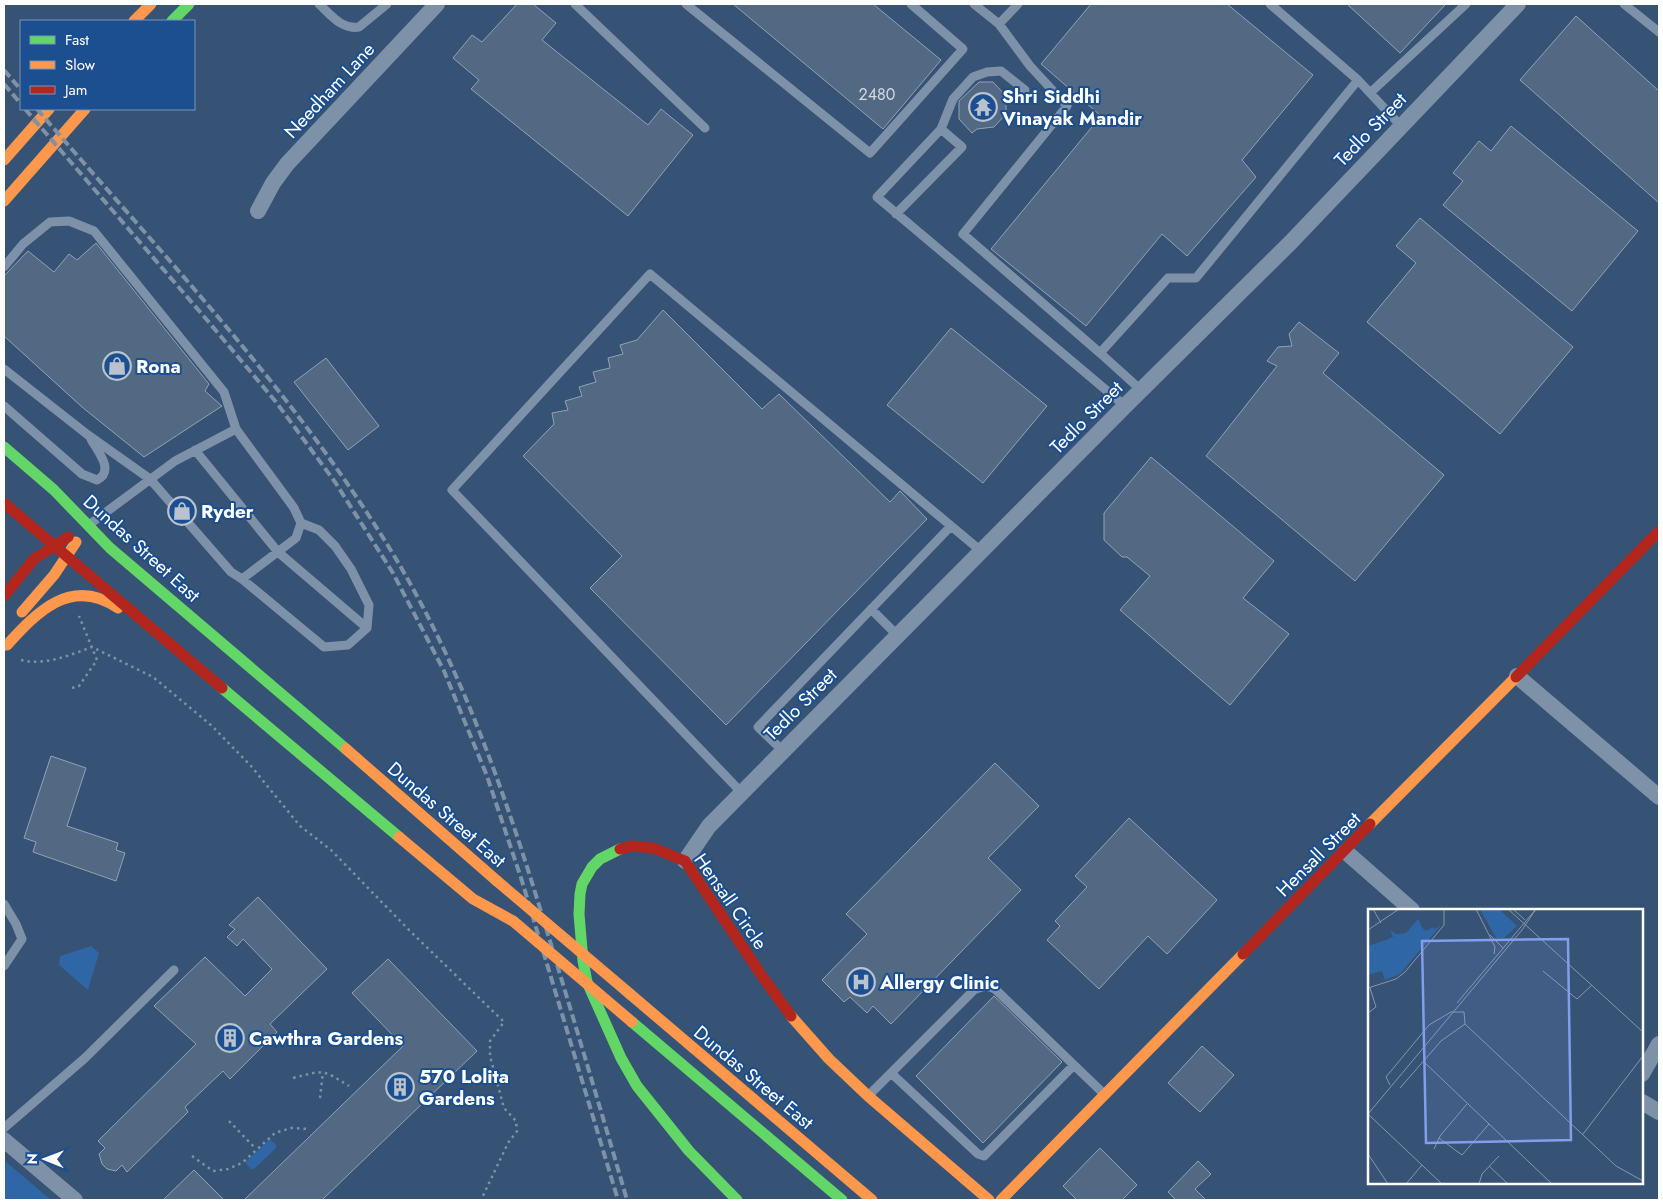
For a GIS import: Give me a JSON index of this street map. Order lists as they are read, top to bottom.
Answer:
{
  "streets": {
    "main road": ["Dundas Street East", "Hensall Street", "Hensall Circle"],
    "street": ["Needham Lane", "Tedlo Street"]
  },
  "crossings": [
    ["Tedlo Street", "Hensall Circle"]
  ],
  "places": {
    "temple": ["Shri Siddhi Vinayak Mandir"],
    "shop": ["Rona", "Ryder"],
    "hospital": ["Allergy Clinic"],
    "building": ["Cawthra Gardens", "570 Lolita Gardens"]
  },
  "house_numbers": ["2480"],
  "legend": ["Fast", "Slow", "Jam"],
  "north": "left"
}
